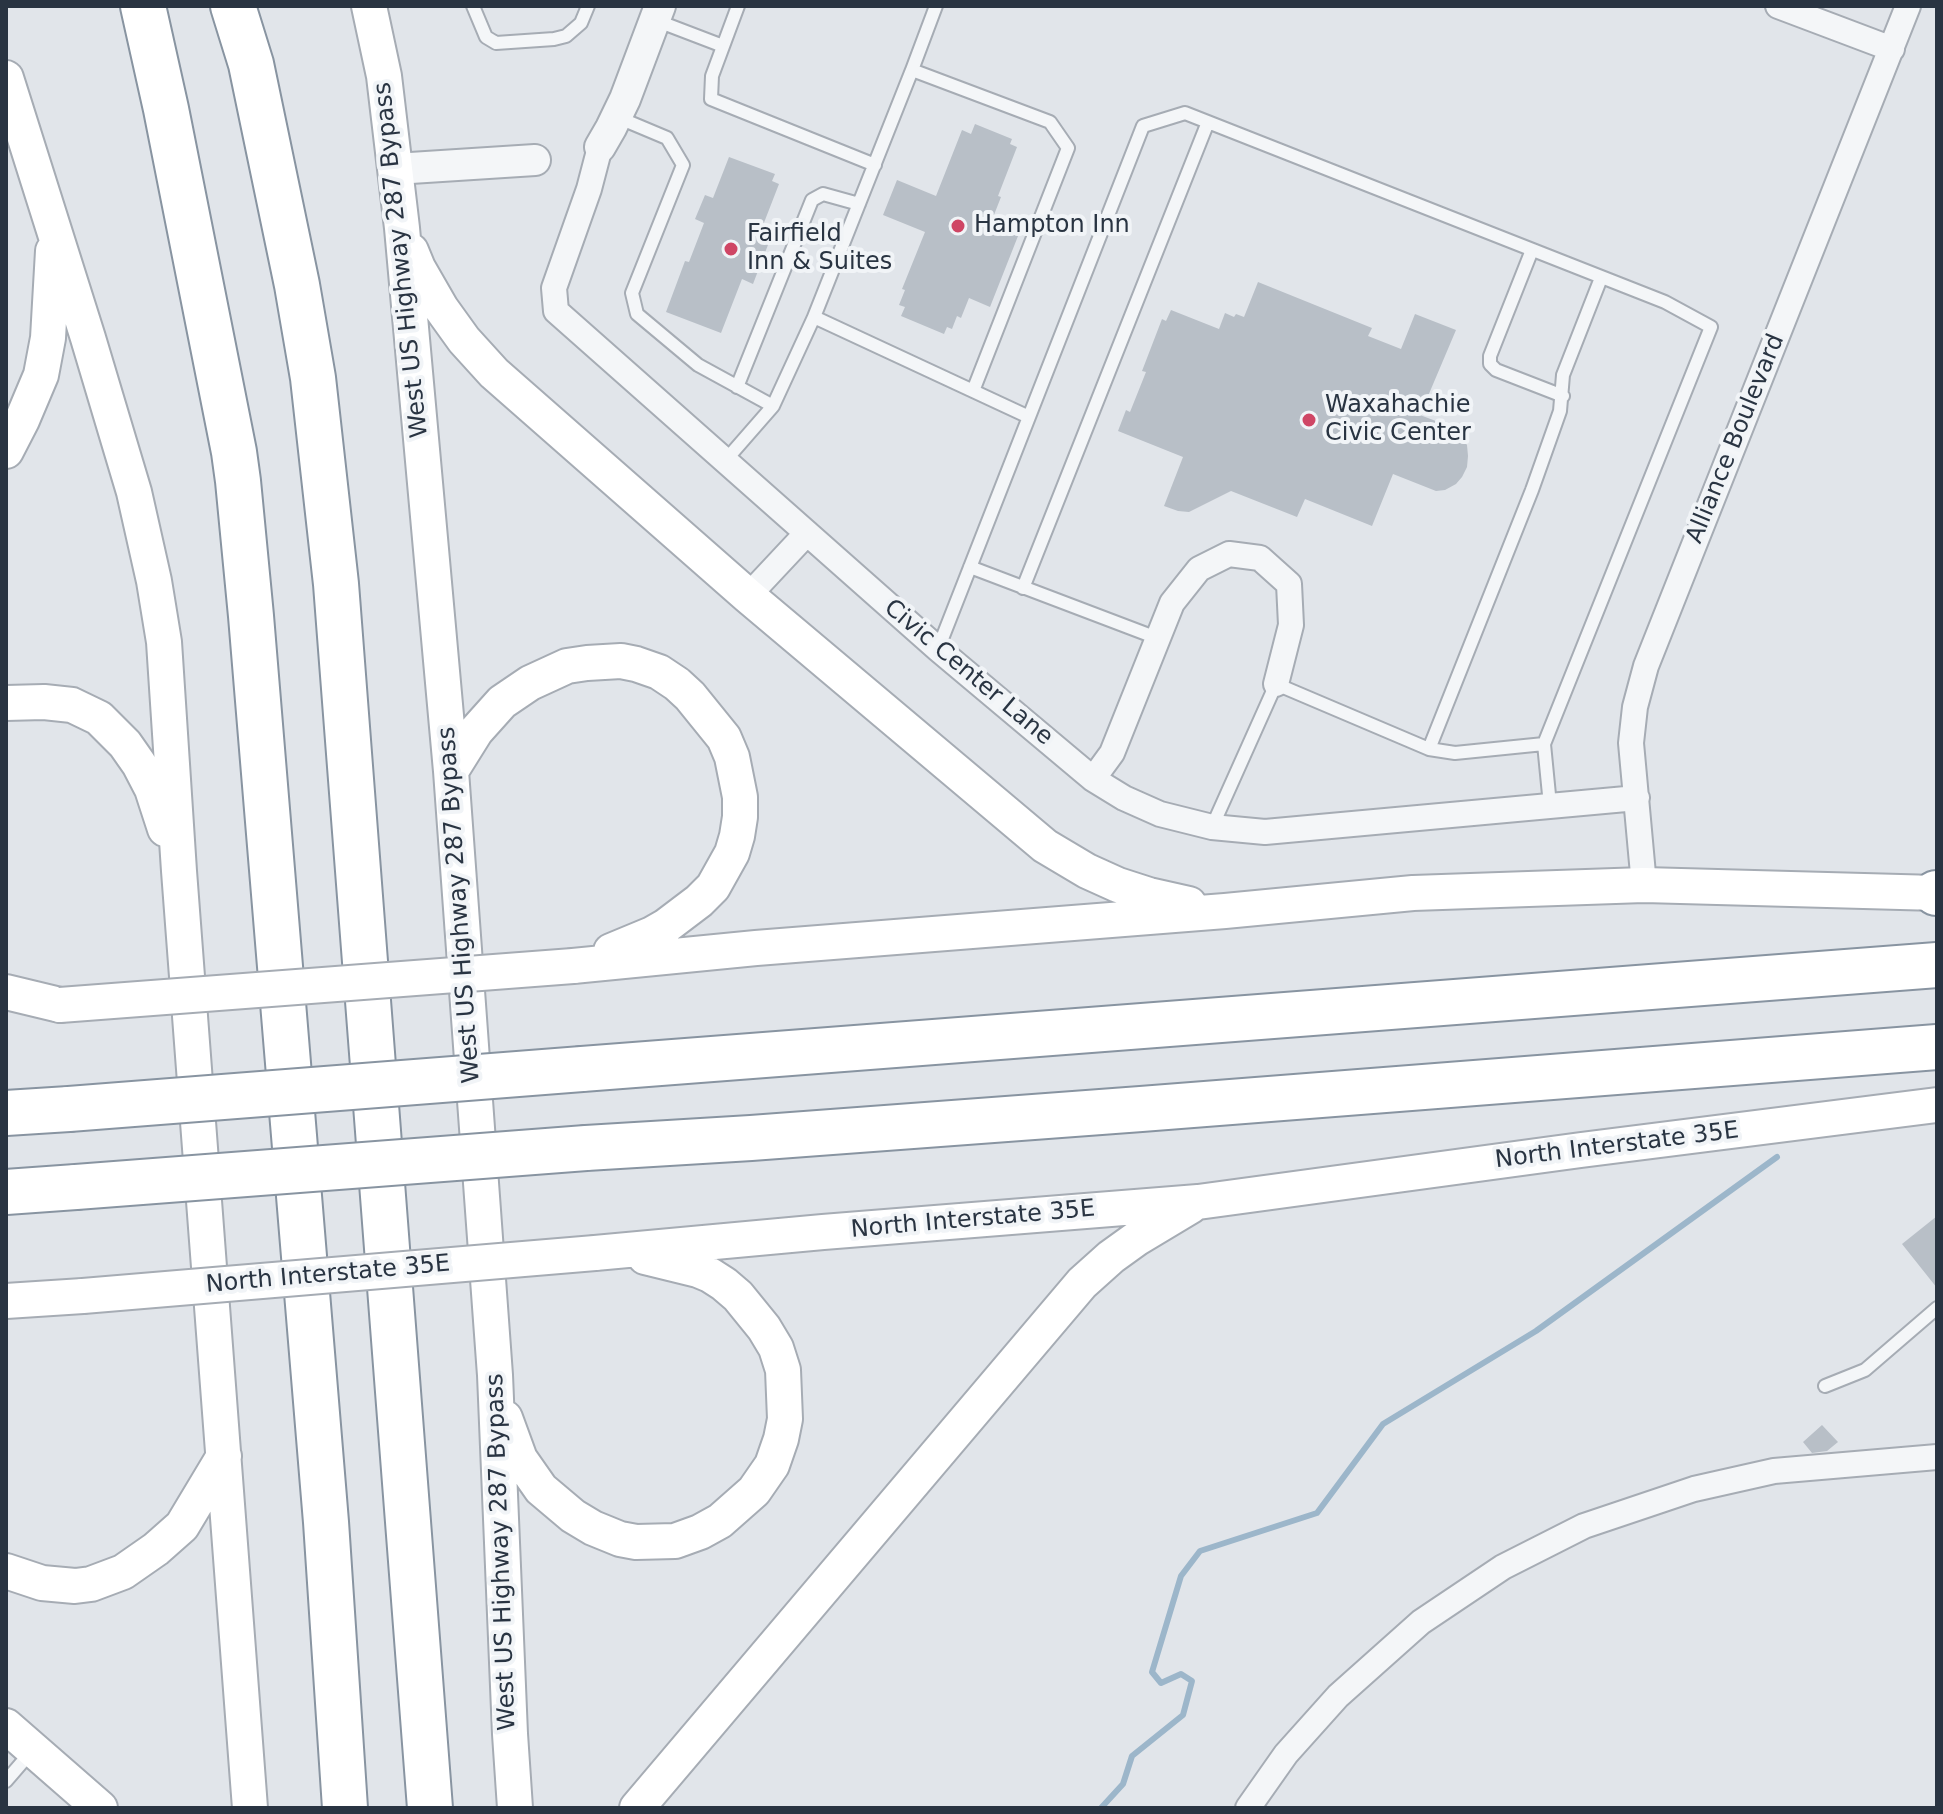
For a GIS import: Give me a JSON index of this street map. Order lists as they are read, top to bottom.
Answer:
{
  "streets": {
    "main road": ["West US Highway 287 Bypass", "North Interstate 35E"],
    "street": ["Alliance Boulevard", "Civic Center Lane"]
  },
  "crossings": [
    ["Alliance Boulevard", "Civic Center Lane"]
  ],
  "places": ["Hampton Inn", "Fairfield Inn & Suites", "Waxahachie Civic Center"]
}
